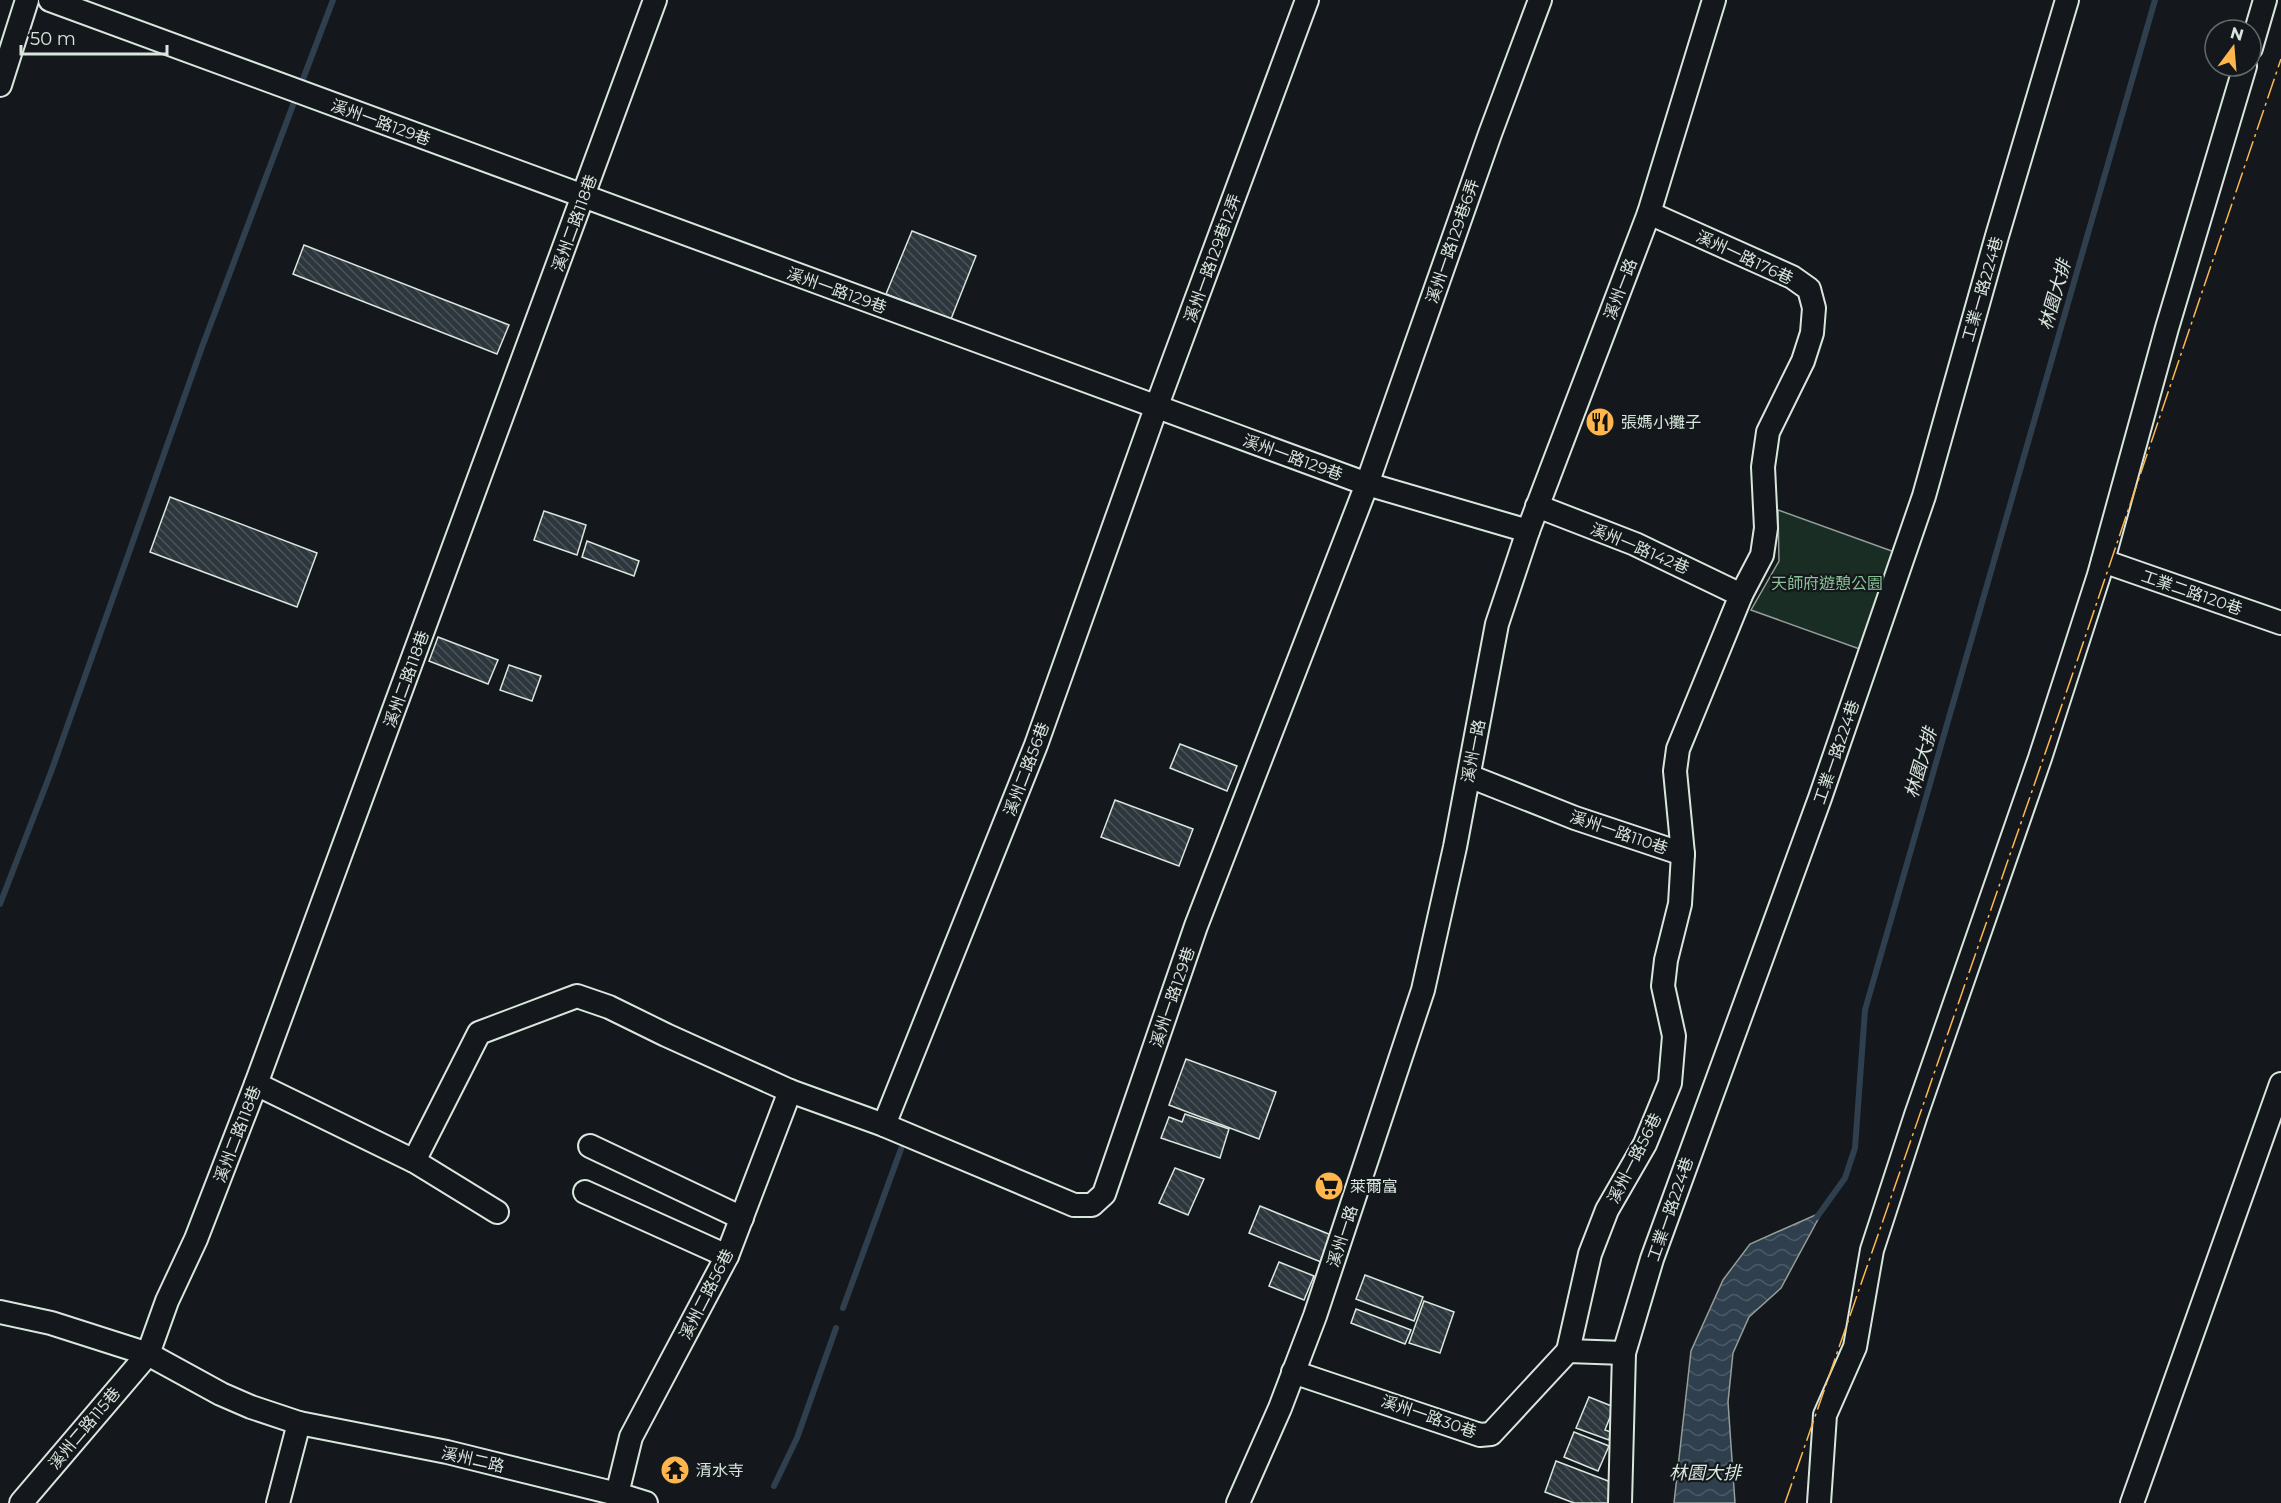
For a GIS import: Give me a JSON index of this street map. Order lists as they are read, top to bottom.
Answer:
{
  "streets": {
    "street": [
      "溪州一路129巷",
      "溪州二路118巷",
      "溪州一路129巷6弄",
      "溪州一路176巷",
      "溪州一路129巷12弄",
      "溪州一路",
      "工業一路224巷",
      "溪州一路142巷",
      "工業二路120巷",
      "溪州二路56巷",
      "溪州一路110巷",
      "溪州一路56巷",
      "溪州一路30巷",
      "溪州二路115巷",
      "溪州二路"
    ]
  },
  "crossings": [
    ["溪州一路129巷", "溪州二路118巷"],
    ["溪州一路129巷", "溪州一路129巷6弄"],
    ["溪州一路129巷", "溪州一路129巷12弄"],
    ["溪州一路129巷", "溪州一路"],
    ["溪州一路129巷", "溪州二路56巷"],
    ["溪州二路118巷", "溪州二路115巷"],
    ["溪州二路118巷", "溪州二路"],
    ["溪州一路176巷", "溪州一路"],
    ["溪州一路176巷", "溪州一路142巷"],
    ["溪州一路176巷", "溪州一路110巷"],
    ["溪州一路129巷12弄", "溪州二路56巷"],
    ["溪州一路", "溪州一路142巷"],
    ["溪州一路", "溪州一路110巷"],
    ["溪州一路", "溪州一路30巷"],
    ["溪州一路142巷", "溪州一路110巷"],
    ["溪州二路56巷", "溪州二路"],
    ["溪州一路110巷", "溪州一路56巷"],
    ["溪州一路56巷", "溪州一路30巷"],
    ["溪州二路115巷", "溪州二路"]
  ],
  "water": ["林園大排"],
  "parks": ["天師府遊憩公園"],
  "places": {
    "restaurant": ["張媽小攤子"],
    "supermarket": ["萊爾富"],
    "temple": ["清水寺"]
  },
  "scale_bar": "50 m",
  "north": "top"
}
